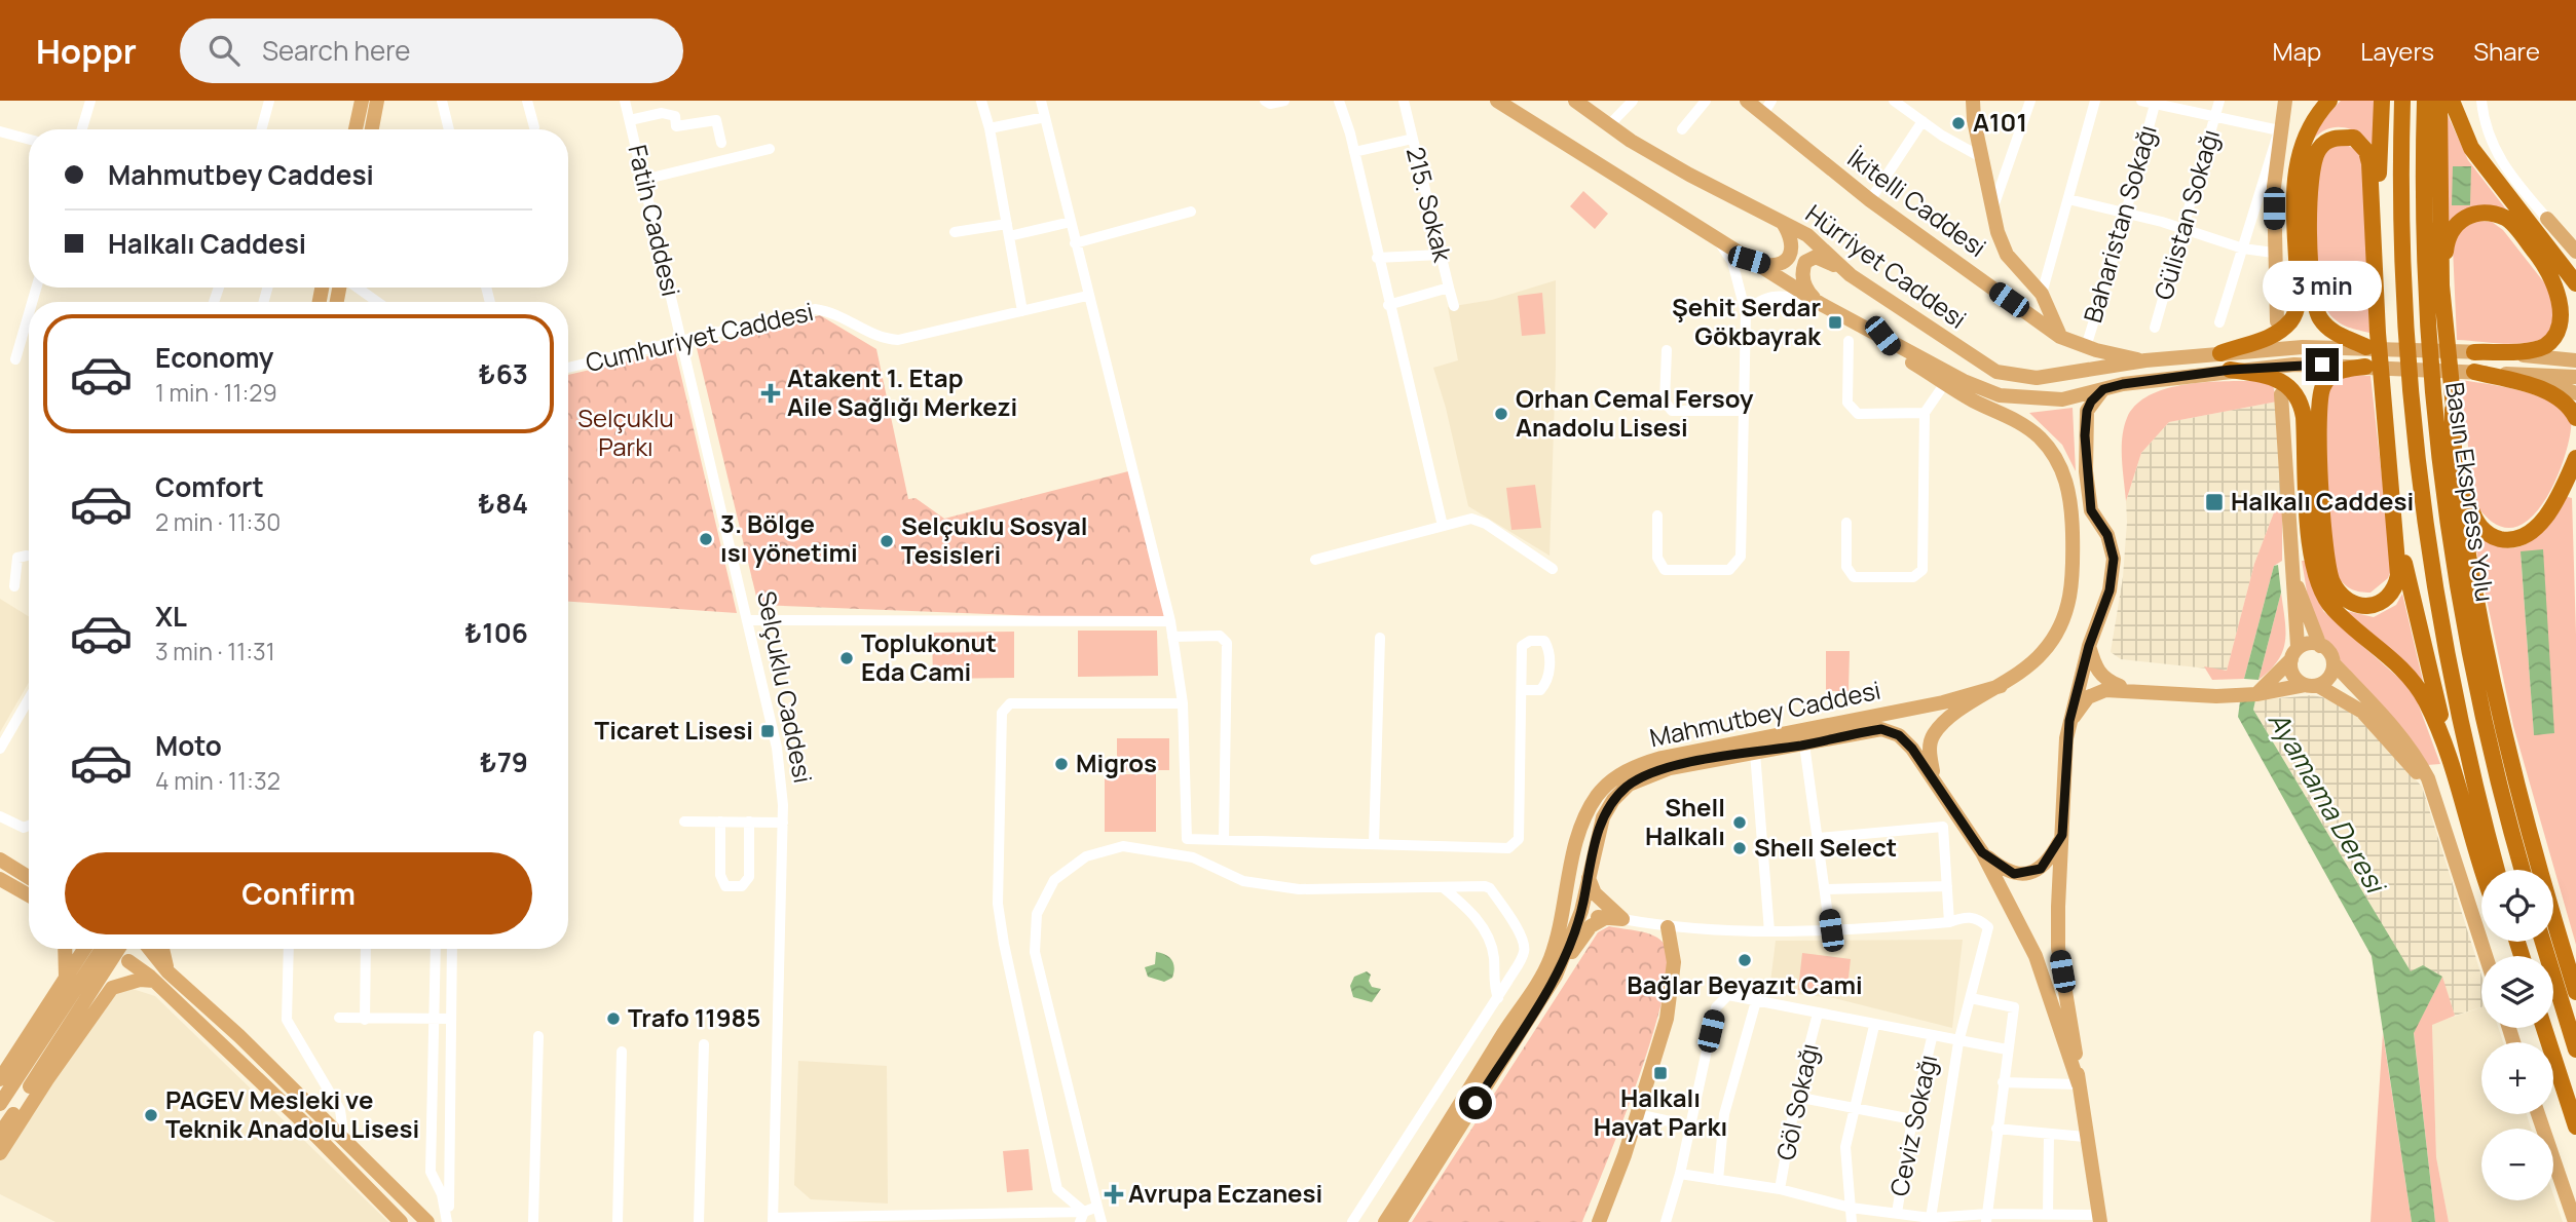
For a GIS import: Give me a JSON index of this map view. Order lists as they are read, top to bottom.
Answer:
{
  "streets": {
    "highway": ["Basın Ekspress Yolu"],
    "main road": ["İkitelli Caddesi", "Hürriyet Caddesi", "Mahmutbey Caddesi"],
    "street": [
      "215. Sokak",
      "Gülistan Sokağı",
      "Fatih Caddesi",
      "Baharistan Sokağı",
      "Cumhuriyet Caddesi",
      "Selçuklu Caddesi",
      "Göl Sokağı",
      "Ceviz Sokağı"
    ]
  },
  "crossings": [
    ["İkitelli Caddesi", "Baharistan Sokağı"],
    ["İkitelli Caddesi", "Hürriyet Caddesi"],
    ["Fatih Caddesi", "Cumhuriyet Caddesi"],
    ["Fatih Caddesi", "Selçuklu Caddesi"],
    ["Cumhuriyet Caddesi", "Selçuklu Caddesi"]
  ],
  "water": ["Ayamama Deresi"],
  "parks": ["Selçuklu Parkı"],
  "places": {
    "other": [
      "A101",
      "Orhan Cemal Fersoy Anadolu Lisesi",
      "3. Bölge ısı yönetimi",
      "Selçuklu Sosyal Tesisleri",
      "Toplukonut Eda Cami",
      "Migros",
      "Shell Halkalı",
      "Shell Select",
      "Bağlar Beyazıt Cami",
      "Trafo 11985",
      "PAGEV Mesleki ve Teknik Anadolu Lisesi"
    ],
    "transit": [
      "Şehit Serdar Gökbayrak",
      "Halkalı Caddesi",
      "Ticaret Lisesi",
      "Halkalı Hayat Parkı"
    ],
    "health": ["Atakent 1. Etap Aile Sağlığı Merkezi", "Avrupa Eczanesi"]
  },
  "page": {
    "header": "Hoppr",
    "search": "Search here",
    "nav": ["Map", "Layers", "Share"],
    "banner": ["Mahmutbey Caddesi", "Halkalı Caddesi"],
    "bubble": "3 min",
    "list": [
      {
        "name": "Economy",
        "note": "1 min · 11:29",
        "value": "₺63"
      },
      {
        "name": "Comfort",
        "note": "2 min · 11:30",
        "value": "₺84"
      },
      {
        "name": "XL",
        "note": "3 min · 11:31",
        "value": "₺106"
      },
      {
        "name": "Moto",
        "note": "4 min · 11:32",
        "value": "₺79"
      }
    ],
    "buttons": "Confirm",
    "map_buttons": ["+", "−"]
  }
}
